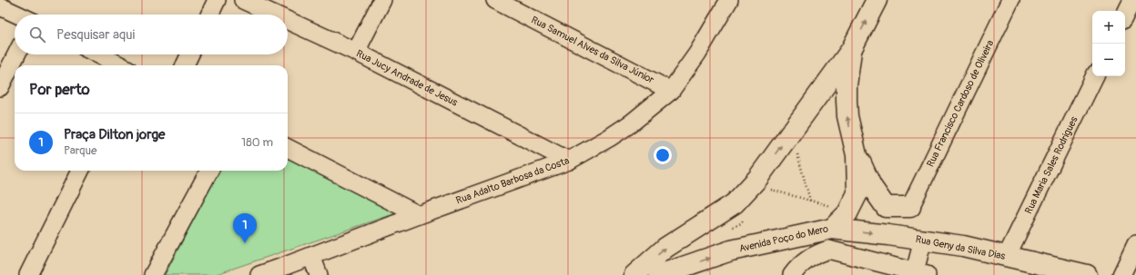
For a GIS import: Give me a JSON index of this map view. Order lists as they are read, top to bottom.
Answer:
{
  "streets": {
    "main road": ["Avenida Poço do Mero", "Rua Geny da Silva Dias"],
    "street": [
      "Rua Samuel Alves da Silva Júnior",
      "Rua Jucy Andrade de Jesus",
      "Rua Francisco Cardoso de Oliveira",
      "Rua Maria Sales Rodrigues",
      "Rua Adalto Barbosa da Costa"
    ]
  },
  "crossings": [
    ["Rua Samuel Alves da Silva Júnior", "Rua Adalto Barbosa da Costa"],
    ["Rua Jucy Andrade de Jesus", "Rua Adalto Barbosa da Costa"],
    ["Rua Maria Sales Rodrigues", "Rua Geny da Silva Dias"],
    ["Avenida Poço do Mero", "Rua Geny da Silva Dias"]
  ],
  "one_way": ["Avenida Poço do Mero", "Rua Geny da Silva Dias"],
  "page": {
    "map_buttons": ["+", "−"],
    "search": "Pesquisar aqui",
    "heading": "Por perto",
    "list": [
      {
        "mark": "1",
        "name": "Praça Dilton jorge",
        "note": "Parque",
        "value": "180 m"
      }
    ],
    "pins": "1"
  }
}
